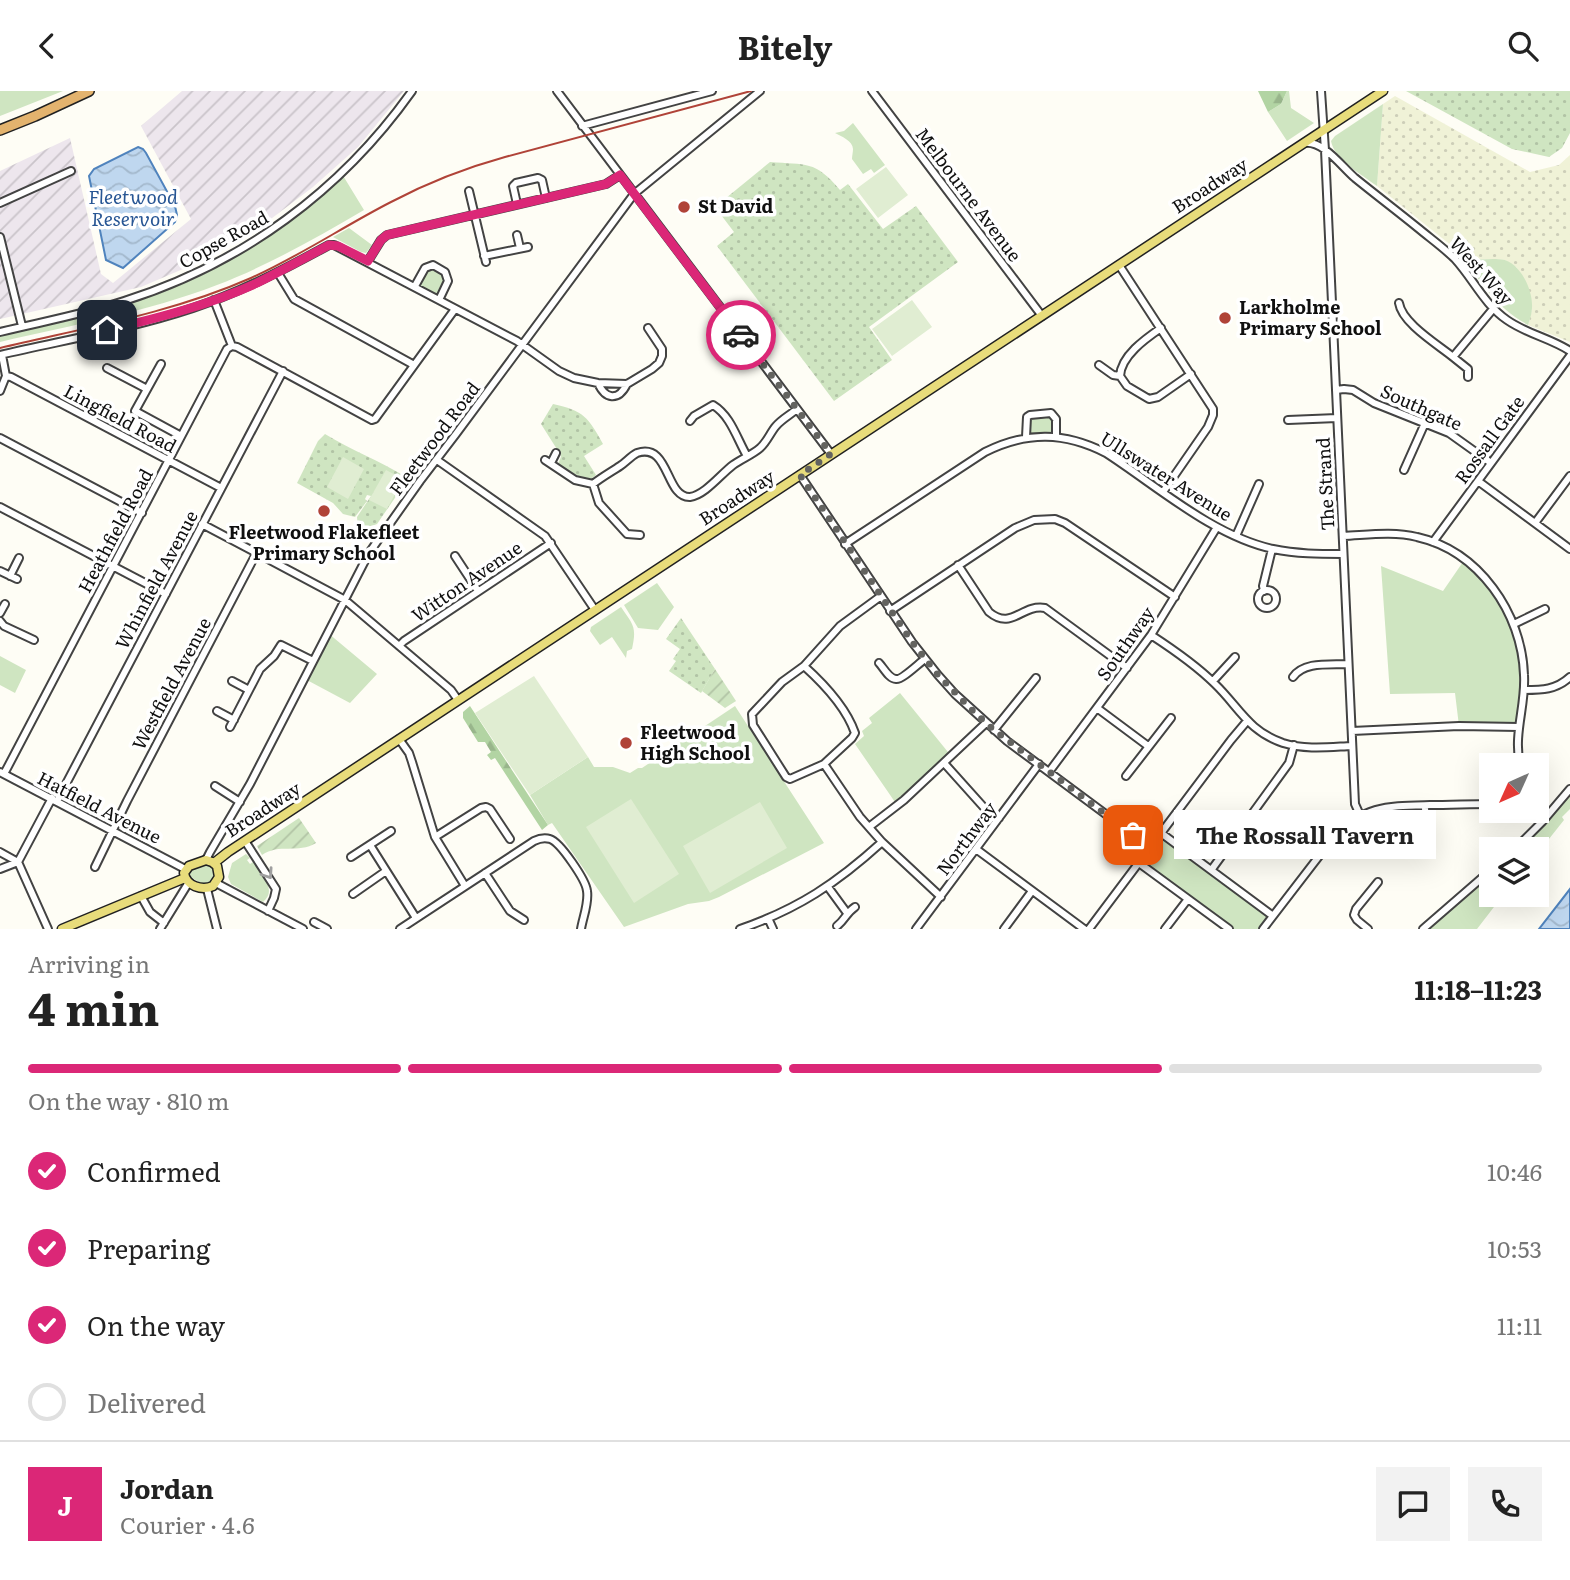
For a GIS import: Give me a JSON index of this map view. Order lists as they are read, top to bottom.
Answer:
{
  "streets": {
    "main road": ["Broadway"],
    "street": [
      "Melbourne Avenue",
      "Copse Road",
      "West Way",
      "Southgate",
      "Lingfield Road",
      "Fleetwood Road",
      "Rossall Gate",
      "Ullswater Avenue",
      "The Strand",
      "Heathfield Road",
      "Whinfield Avenue",
      "Witton Avenue",
      "Southway",
      "Westfield Avenue",
      "Hatfield Avenue",
      "Northway"
    ]
  },
  "crossings": [
    ["Broadway", "Melbourne Avenue"],
    ["Broadway", "Fleetwood Road"],
    ["Broadway", "The Strand"],
    ["Broadway", "Hatfield Avenue"],
    ["West Way", "Rossall Gate"],
    ["West Way", "The Strand"],
    ["Southgate", "Rossall Gate"],
    ["Southgate", "The Strand"],
    ["Lingfield Road", "Heathfield Road"],
    ["Lingfield Road", "Whinfield Avenue"],
    ["Fleetwood Road", "Hatfield Avenue"],
    ["Ullswater Avenue", "The Strand"],
    ["Ullswater Avenue", "Southway"],
    ["Heathfield Road", "Hatfield Avenue"],
    ["Whinfield Avenue", "Hatfield Avenue"],
    ["Westfield Avenue", "Hatfield Avenue"]
  ],
  "water": ["Fleetwood Reservoir"],
  "places": [
    "St David",
    "Larkholme Primary School",
    "Fleetwood Flakefleet Primary School",
    "Fleetwood High School",
    "The Rossall Tavern"
  ],
  "north": "bottom left",
  "page": {
    "header": "Bitely",
    "bubble": "The Rossall Tavern",
    "heading": ["4 min", "Arriving in", "11:18–11:23"],
    "panel": ["Jordan", "Courier · 4.6"],
    "bar": "On the way · 810 m",
    "list": [
      ["Confirmed", "10:46"],
      ["Preparing", "10:53"],
      ["On the way", "11:11"],
      "Delivered"
    ],
    "round": "J"
  }
}
